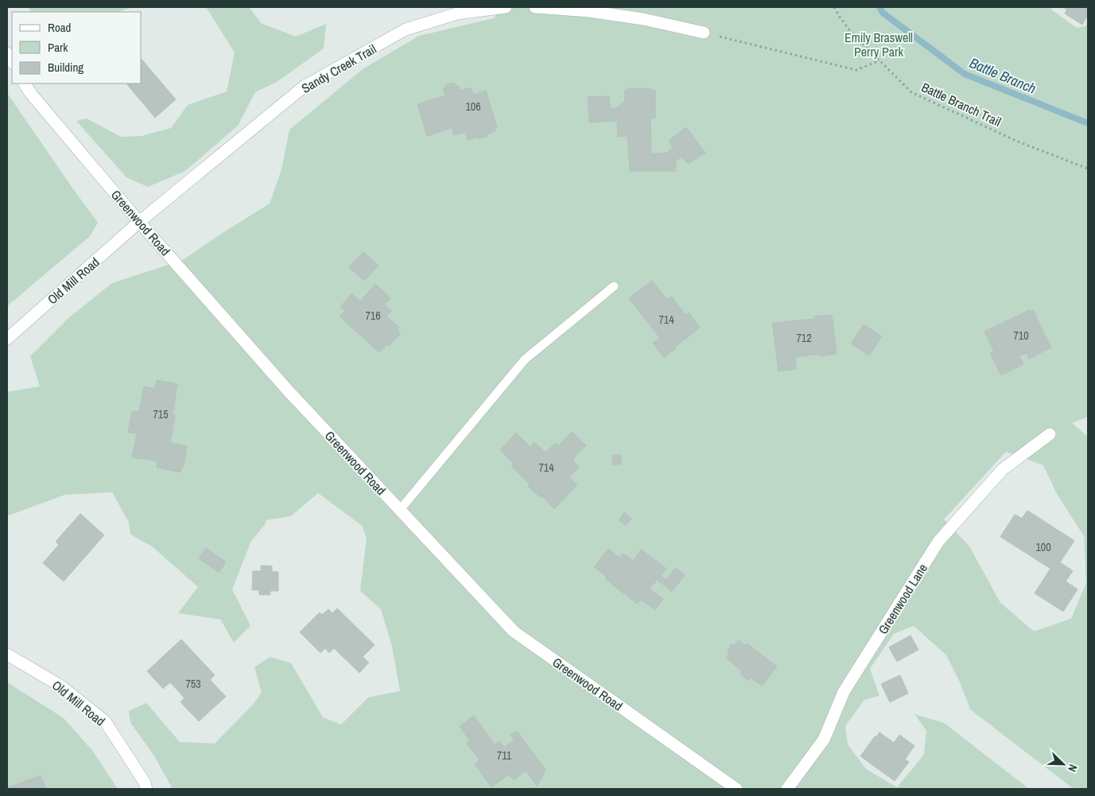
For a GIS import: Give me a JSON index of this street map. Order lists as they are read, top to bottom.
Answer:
{
  "streets": {
    "street": [
      "Sandy Creek Trail",
      "Greenwood Road",
      "Old Mill Road",
      "Greenwood Lane"
    ],
    "path": ["Battle Branch Trail"]
  },
  "crossings": [
    ["Sandy Creek Trail", "Greenwood Road"],
    ["Sandy Creek Trail", "Old Mill Road"],
    ["Greenwood Road", "Old Mill Road"]
  ],
  "water": ["Battle Branch"],
  "parks": ["Emily Braswell Perry Park"],
  "house_numbers": [
    "106",
    "716",
    "714",
    "710",
    "712",
    "715",
    "714",
    "100",
    "753",
    "711"
  ],
  "legend": ["Road", "Park", "Building"],
  "north": "bottom right"
}
